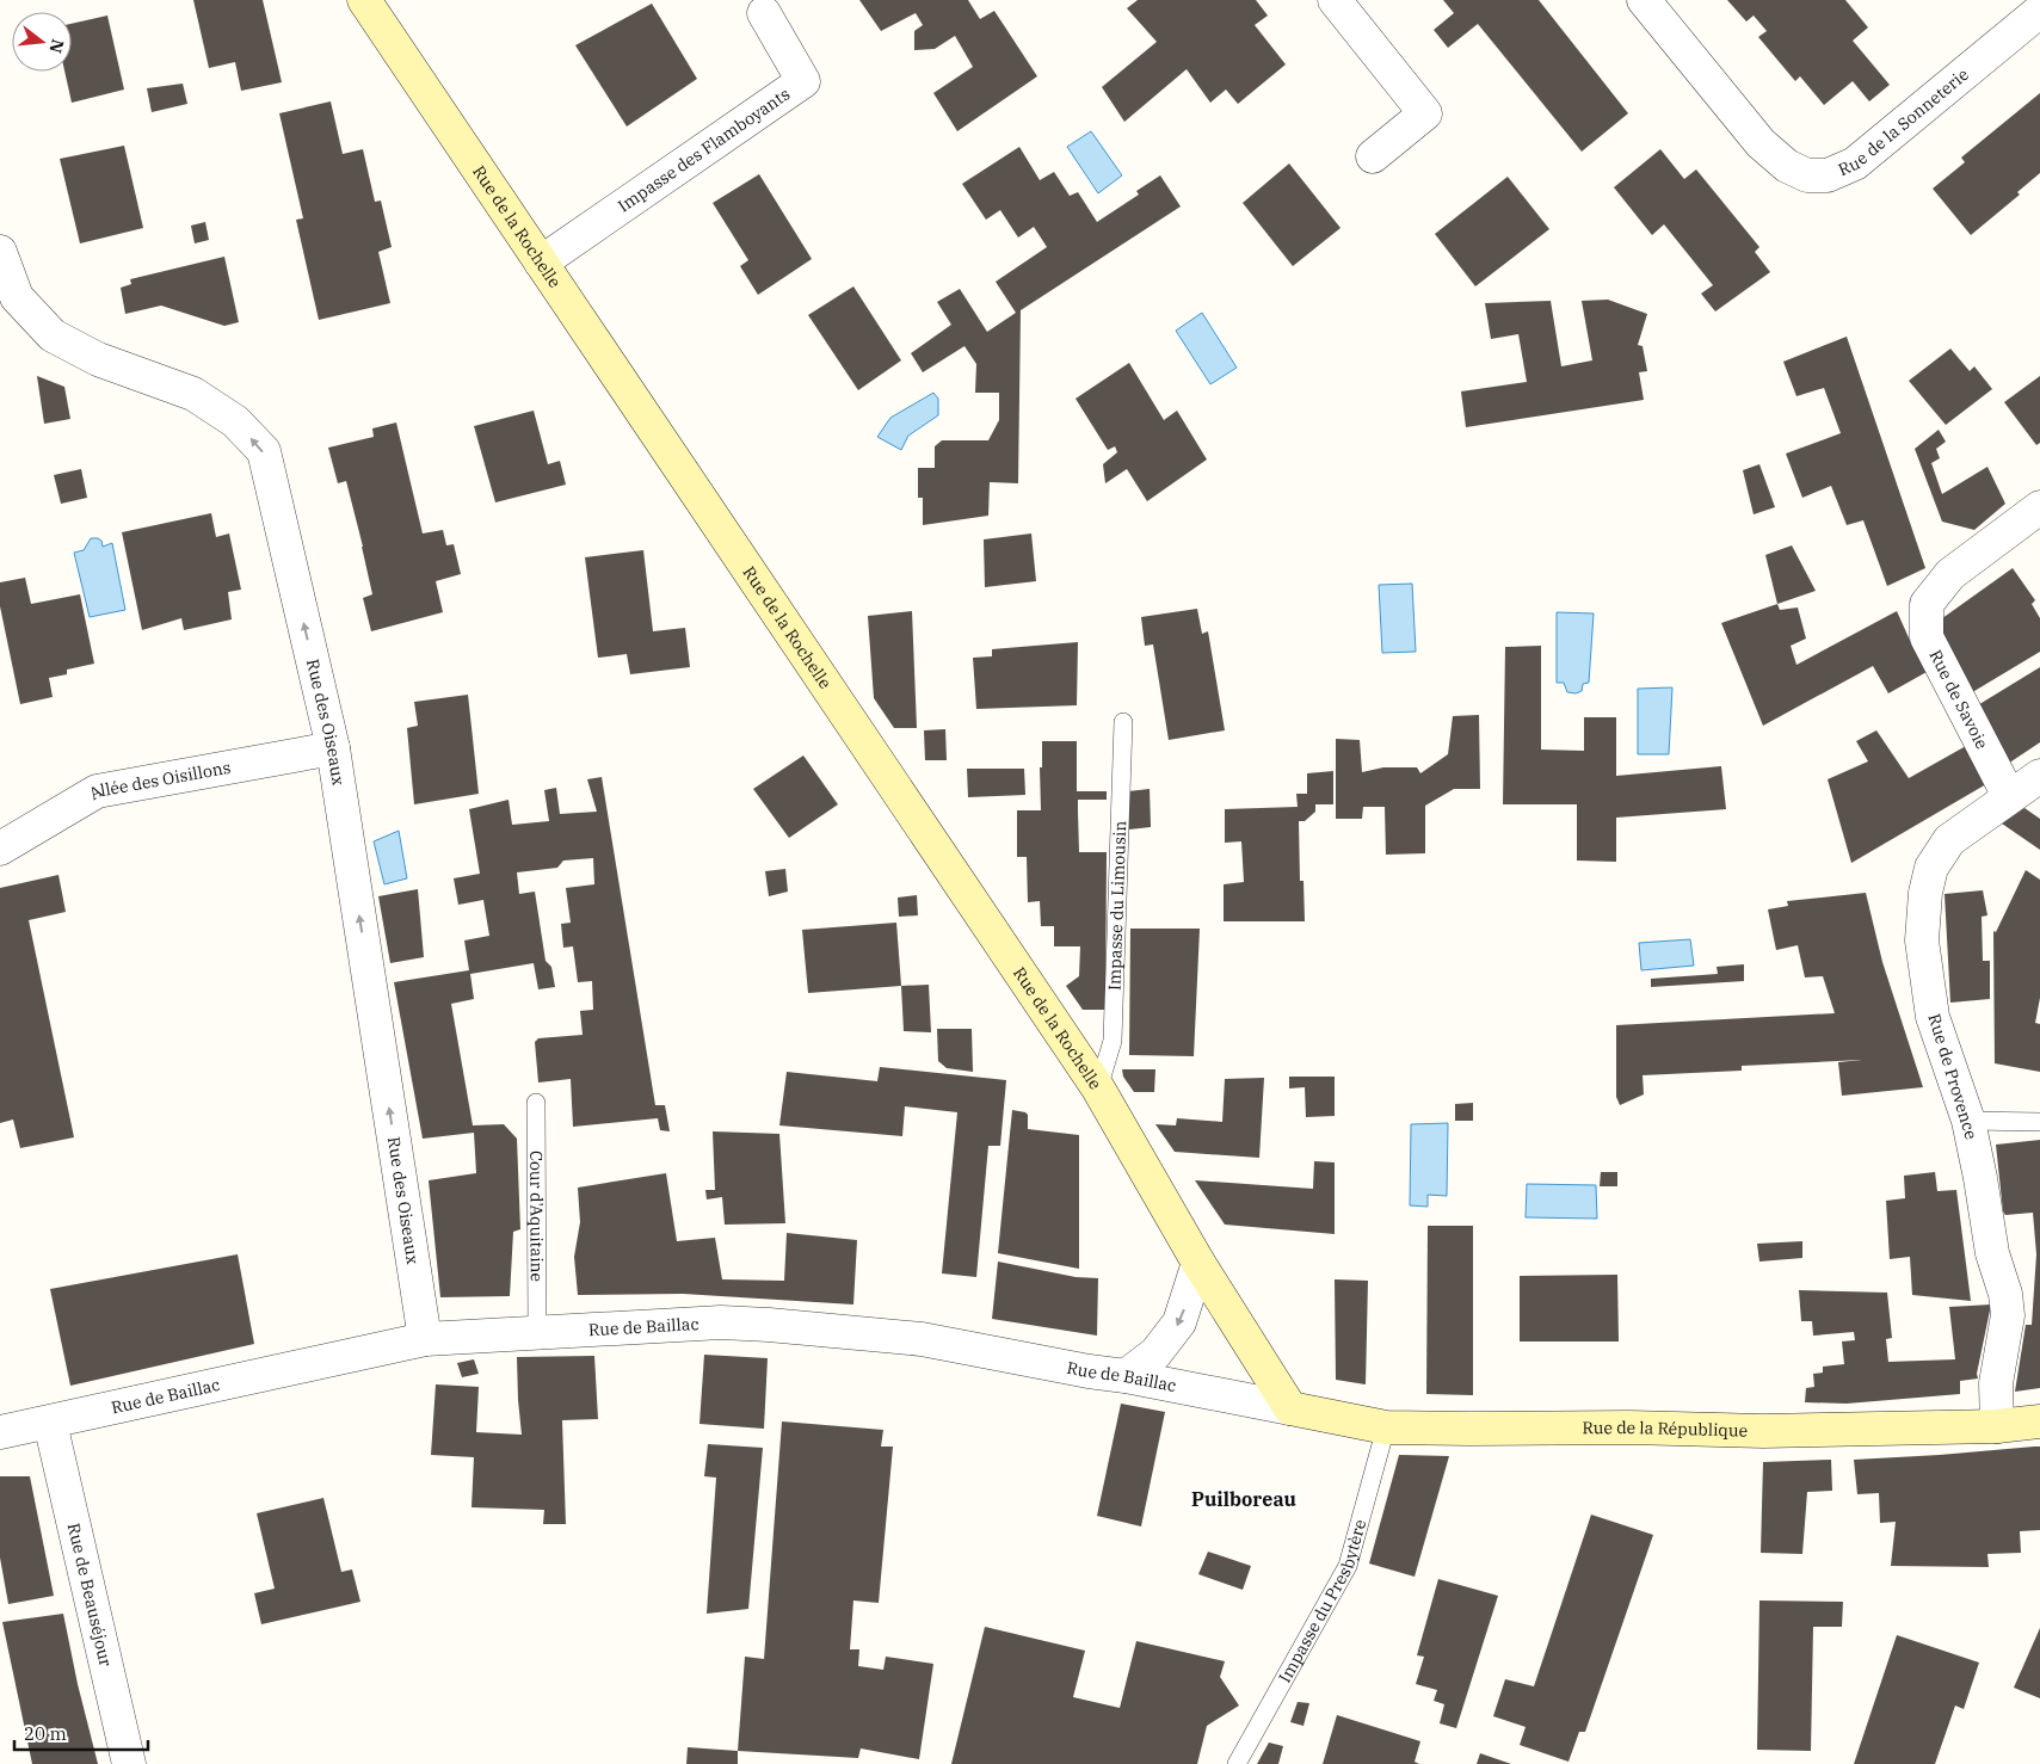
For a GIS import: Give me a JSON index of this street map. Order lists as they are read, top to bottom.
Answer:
{
  "streets": {
    "main road": ["Rue de la Rochelle", "Rue de la République"],
    "street": [
      "Rue de la Sonneterie",
      "Impasse des Flamboyants",
      "Rue de Savoie",
      "Rue des Oiseaux",
      "Allée des Oisillons",
      "Rue de Provence",
      "Rue de Baillac",
      "Rue de Beauséjour"
    ],
    "lane": ["Impasse du Limousin", "Cour d'Aquitaine", "Impasse du Presbytère"]
  },
  "crossings": [
    ["Impasse des Flamboyants", "Rue de la Rochelle"],
    ["Rue de la Rochelle", "Impasse du Limousin"],
    ["Rue de la Rochelle", "Rue de Baillac"],
    ["Rue de la Rochelle", "Rue de la République"],
    ["Rue de Savoie", "Rue de Provence"],
    ["Rue des Oiseaux", "Allée des Oisillons"],
    ["Rue des Oiseaux", "Rue de Baillac"],
    ["Rue de Provence", "Rue de la République"],
    ["Cour d'Aquitaine", "Rue de Baillac"],
    ["Rue de Baillac", "Rue de la République"],
    ["Rue de Baillac", "Rue de Beauséjour"],
    ["Rue de la République", "Impasse du Presbytère"]
  ],
  "one_way": ["Rue des Oiseaux"],
  "districts": ["Puilboreau"],
  "scale_bar": "20 m",
  "north": "right"
}
